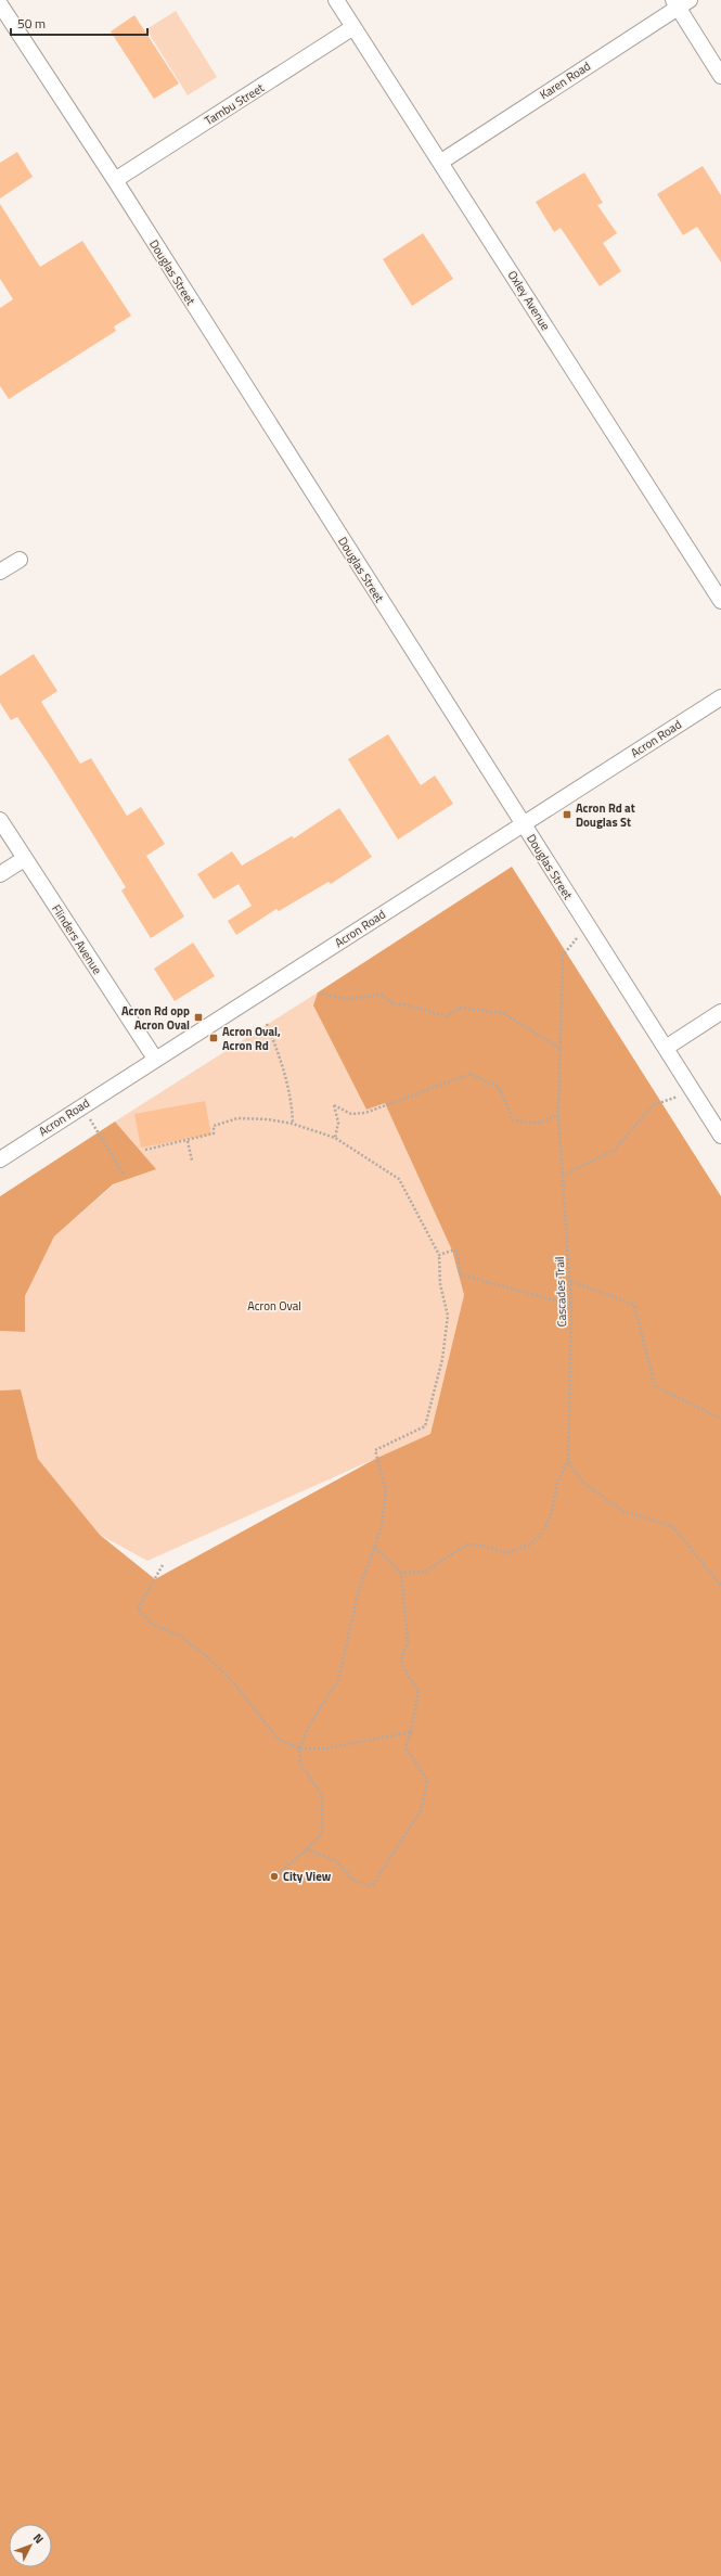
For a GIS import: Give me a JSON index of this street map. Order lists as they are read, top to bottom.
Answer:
{
  "streets": {
    "street": [
      "Karen Road",
      "Tambu Street",
      "Douglas Street",
      "Oxley Avenue",
      "Acron Road",
      "Flinders Avenue"
    ],
    "path": ["Cascades Trail"]
  },
  "crossings": [
    ["Karen Road", "Oxley Avenue"],
    ["Tambu Street", "Douglas Street"],
    ["Tambu Street", "Oxley Avenue"],
    ["Douglas Street", "Acron Road"],
    ["Douglas Street", "Cascades Trail"],
    ["Acron Road", "Flinders Avenue"]
  ],
  "parks": ["Acron Oval"],
  "places": {
    "transit": ["Acron Rd at Douglas St", "Acron Rd opp Acron Oval", "Acron Oval, Acron Rd"],
    "other": ["City View"]
  },
  "scale_bar": "50 m",
  "north": "top right"
}
